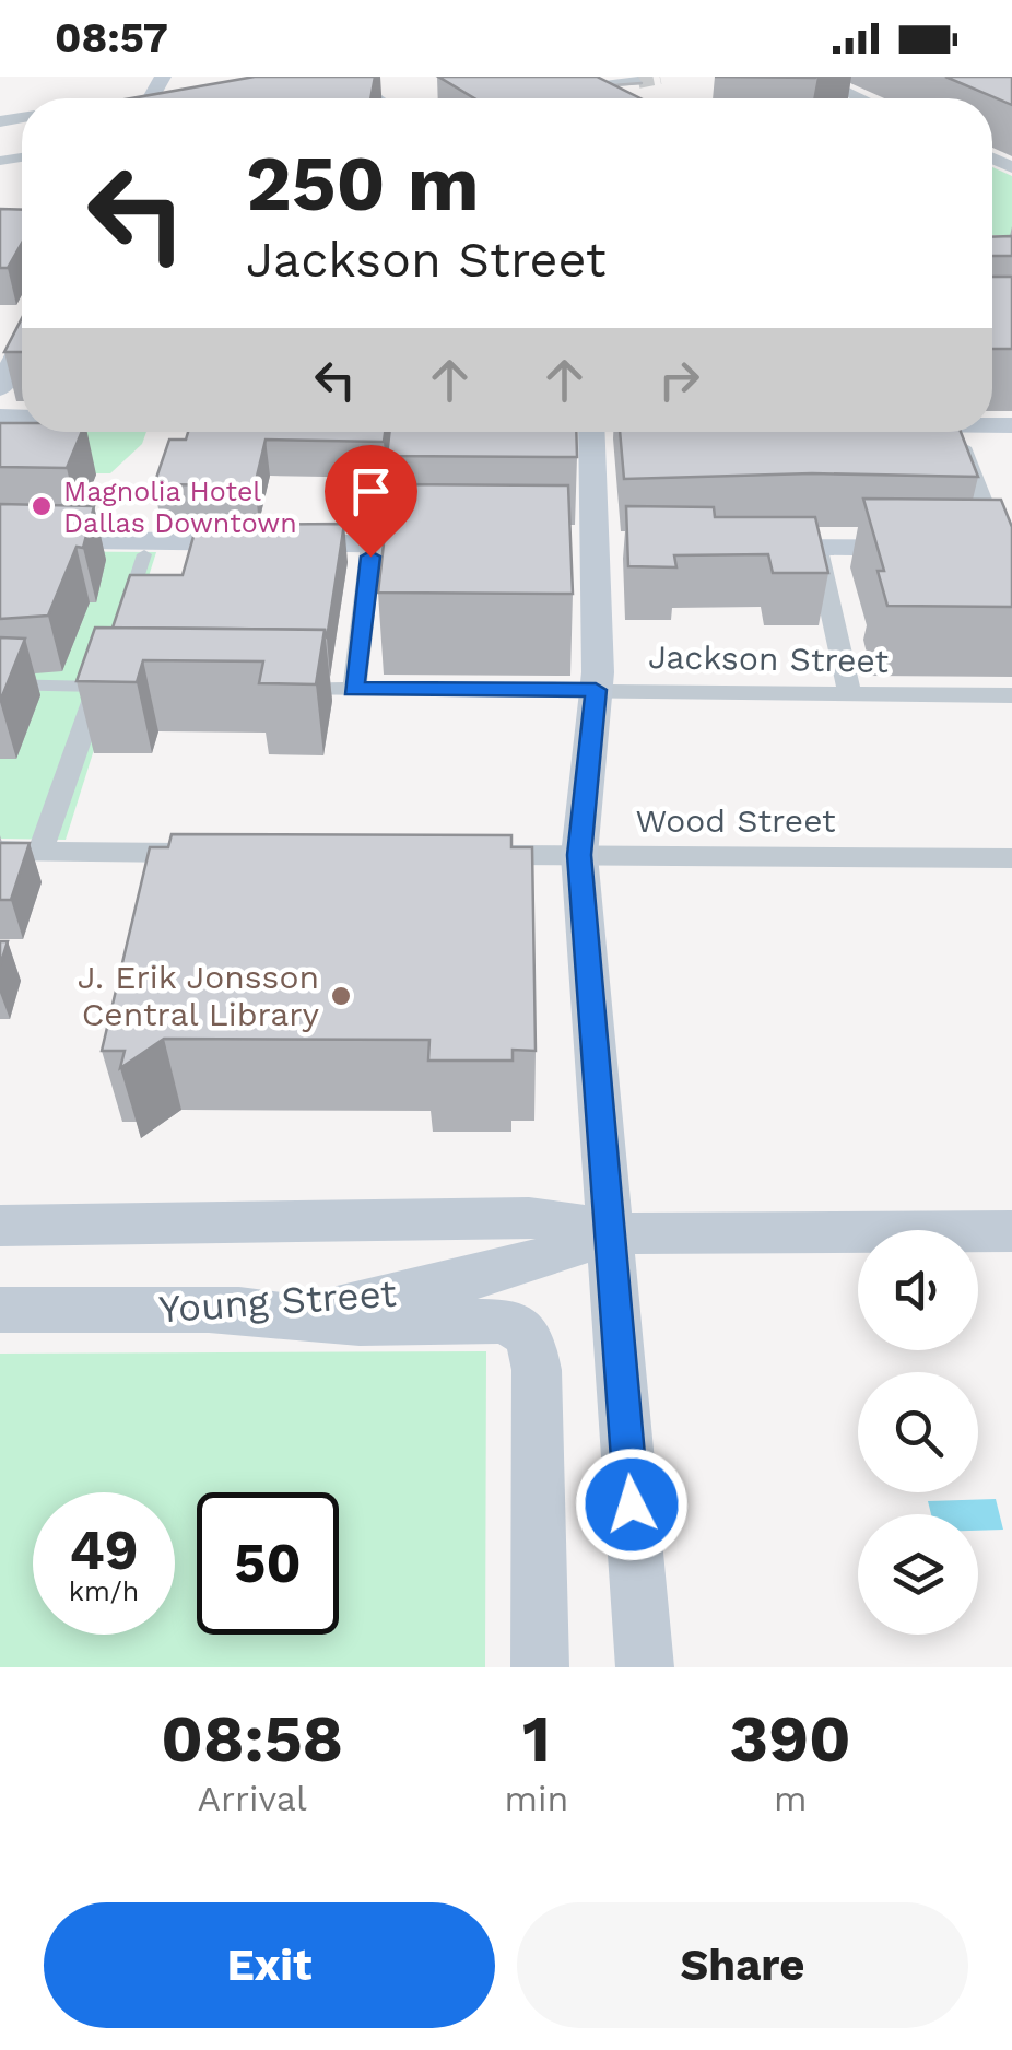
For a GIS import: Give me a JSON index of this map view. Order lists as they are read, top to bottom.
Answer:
{
  "streets": {
    "main road": ["Young Street"],
    "street": ["Jackson Street", "Wood Street"]
  },
  "places": ["Magnolia Hotel Dallas Downtown", "J. Erik Jonsson Central Library"],
  "page": {
    "status": "08:57",
    "turn": ["250 m", "Jackson Street"],
    "speed": "49 km/h",
    "limit": "50",
    "eta": [
      "08:58",
      "Arrival",
      "1",
      "min",
      "390",
      "m"
    ],
    "buttons": ["Exit", "Share"]
  }
}
